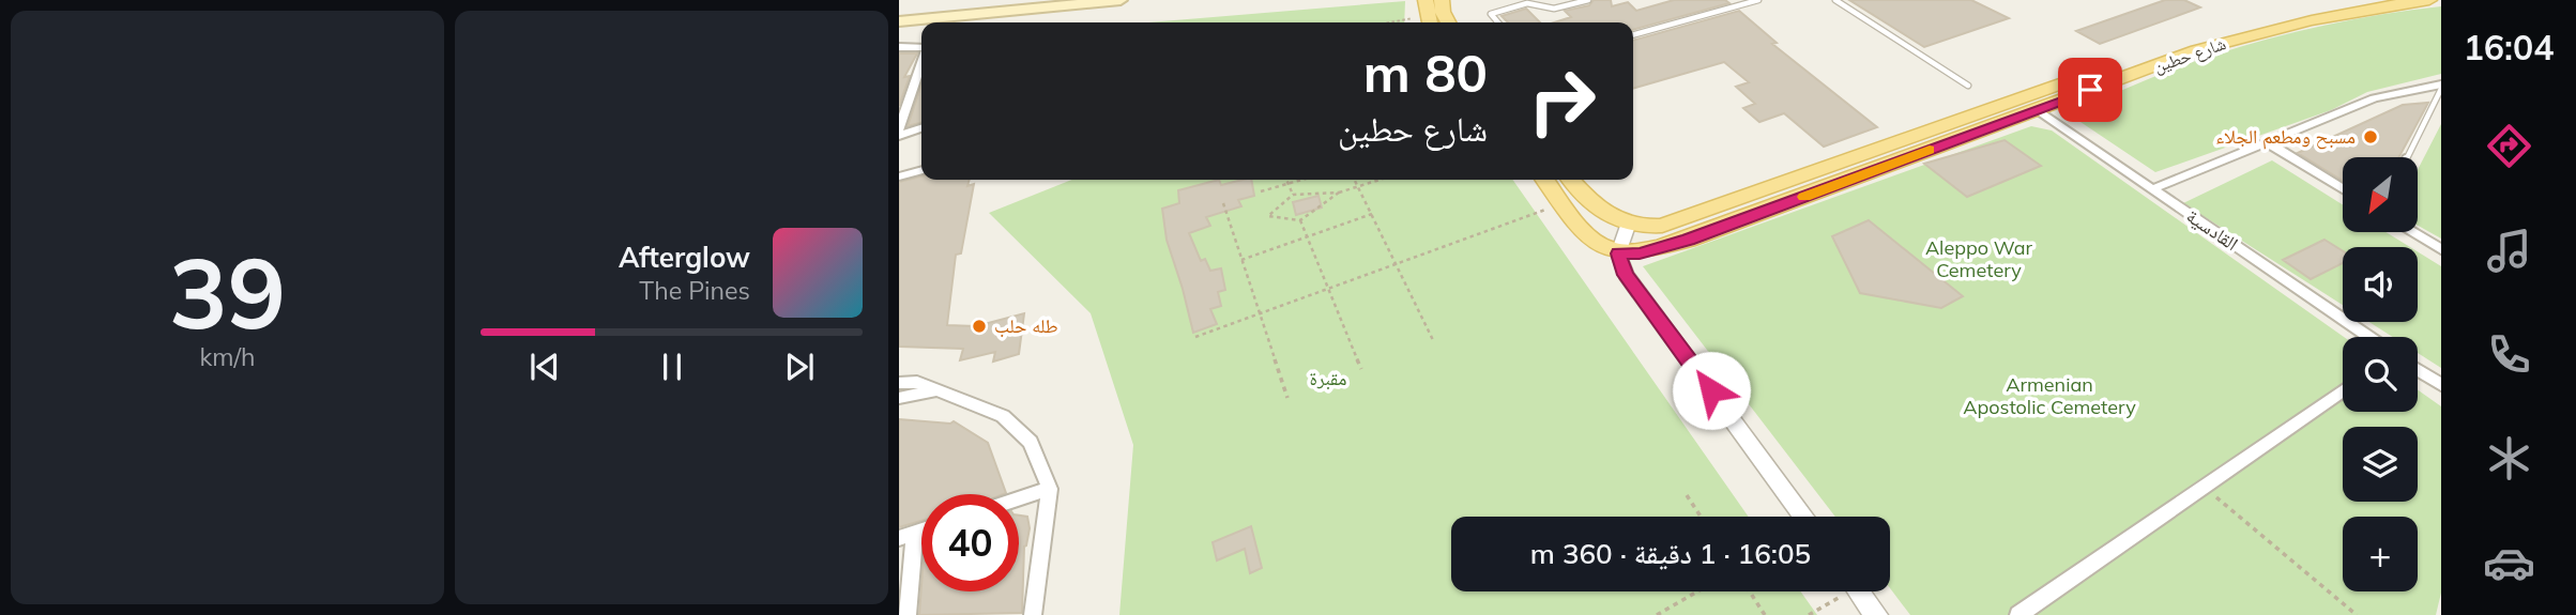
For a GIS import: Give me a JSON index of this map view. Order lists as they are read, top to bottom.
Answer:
{
  "streets": {
    "main road": ["شارع حطين"],
    "street": ["القادسية"]
  },
  "crossings": [
    ["شارع حطين", "القادسية"]
  ],
  "parks": ["Aleppo War Cemetery", "مقبرة", "Armenian Apostolic Cemetery"],
  "places": ["مسبح ومطعم الجلاء", "طله حلب"],
  "north": "bottom left",
  "page": {
    "tabs": "16:04",
    "tile": ["39", "km/h"],
    "turn": ["80 m", "شارع حطين"],
    "map_buttons": "+",
    "song": ["Afterglow", "The Pines"],
    "limit": "40",
    "trip": "16:05 · 1 دقيقة · 360 m"
  }
}
